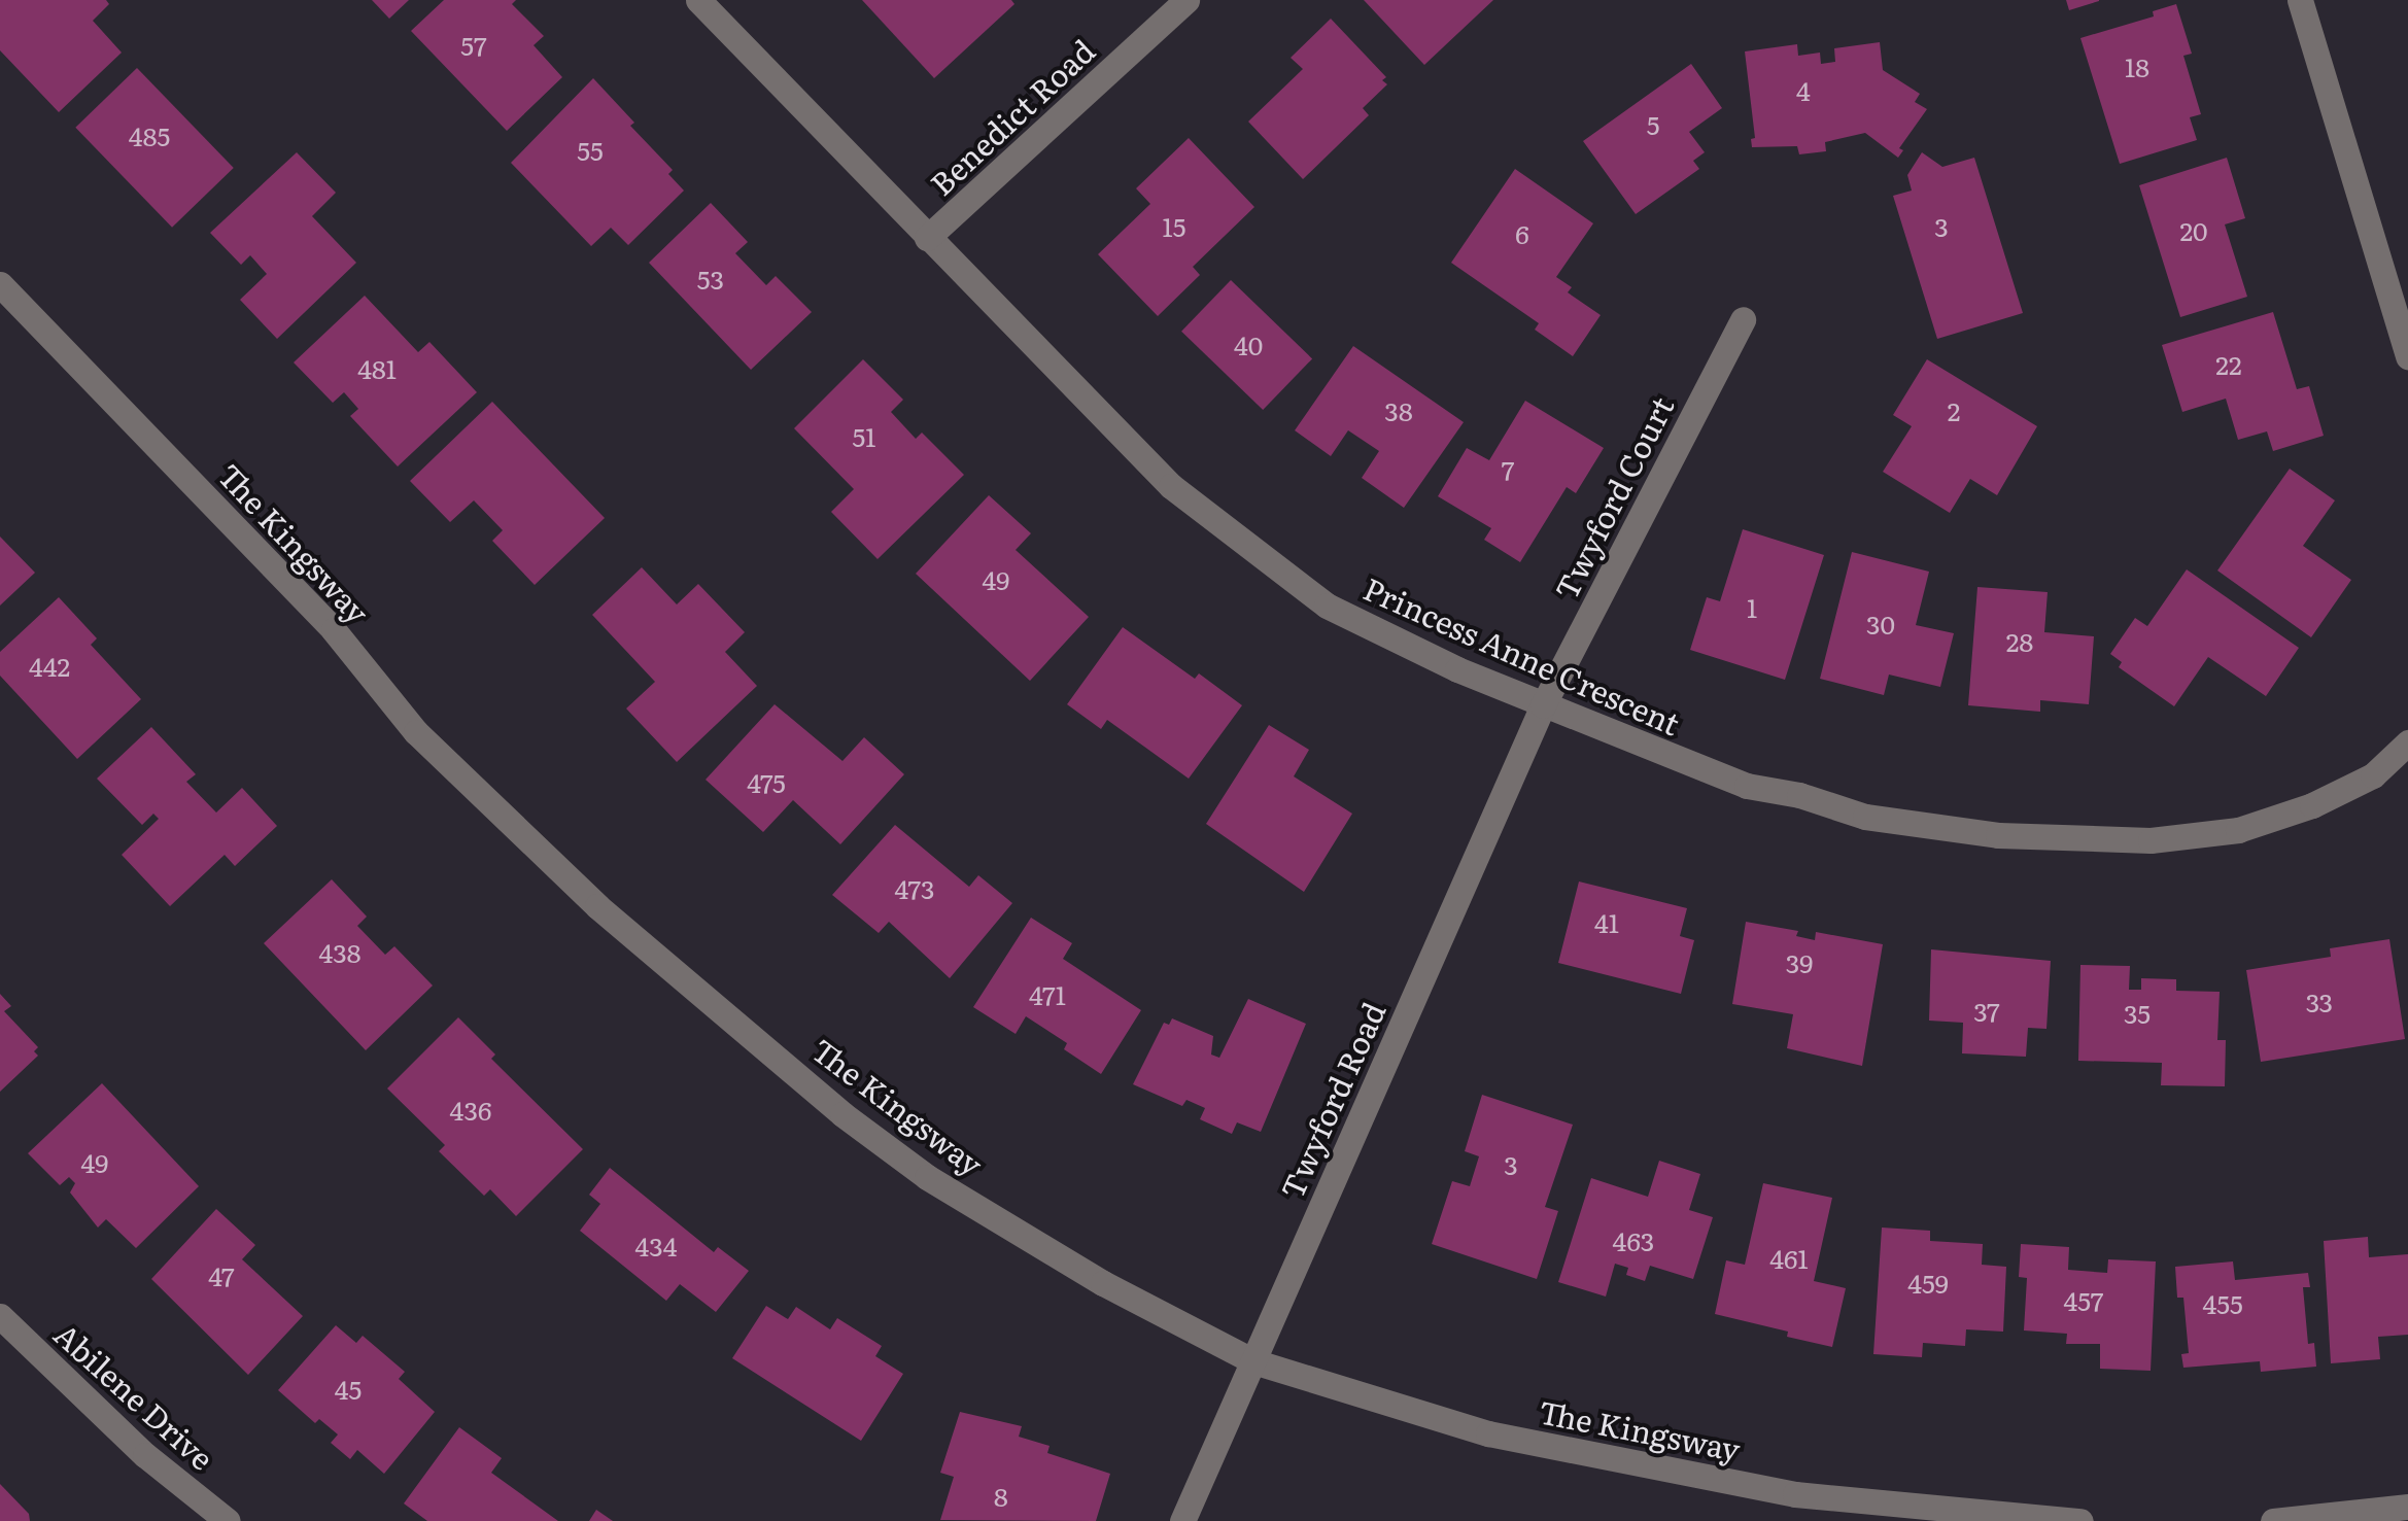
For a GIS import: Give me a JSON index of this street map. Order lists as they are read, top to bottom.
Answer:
{
  "streets": {
    "street": [
      "Benedict Road",
      "Twyford Court",
      "The Kingsway",
      "Princess Anne Crescent",
      "Twyford Road",
      "Abilene Drive"
    ]
  },
  "crossings": [
    ["Benedict Road", "Princess Anne Crescent"],
    ["Twyford Court", "Princess Anne Crescent"],
    ["Twyford Court", "Twyford Road"],
    ["The Kingsway", "Twyford Road"],
    ["Princess Anne Crescent", "Twyford Road"]
  ],
  "house_numbers": [
    "57",
    "18",
    "4",
    "5",
    "485",
    "55",
    "15",
    "3",
    "20",
    "6",
    "53",
    "40",
    "22",
    "481",
    "38",
    "2",
    "51",
    "7",
    "49",
    "1",
    "30",
    "28",
    "442",
    "475",
    "473",
    "41",
    "438",
    "39",
    "471",
    "33",
    "37",
    "35",
    "436",
    "49",
    "3",
    "463",
    "434",
    "461",
    "47",
    "459",
    "457",
    "455",
    "45",
    "8"
  ]
}
